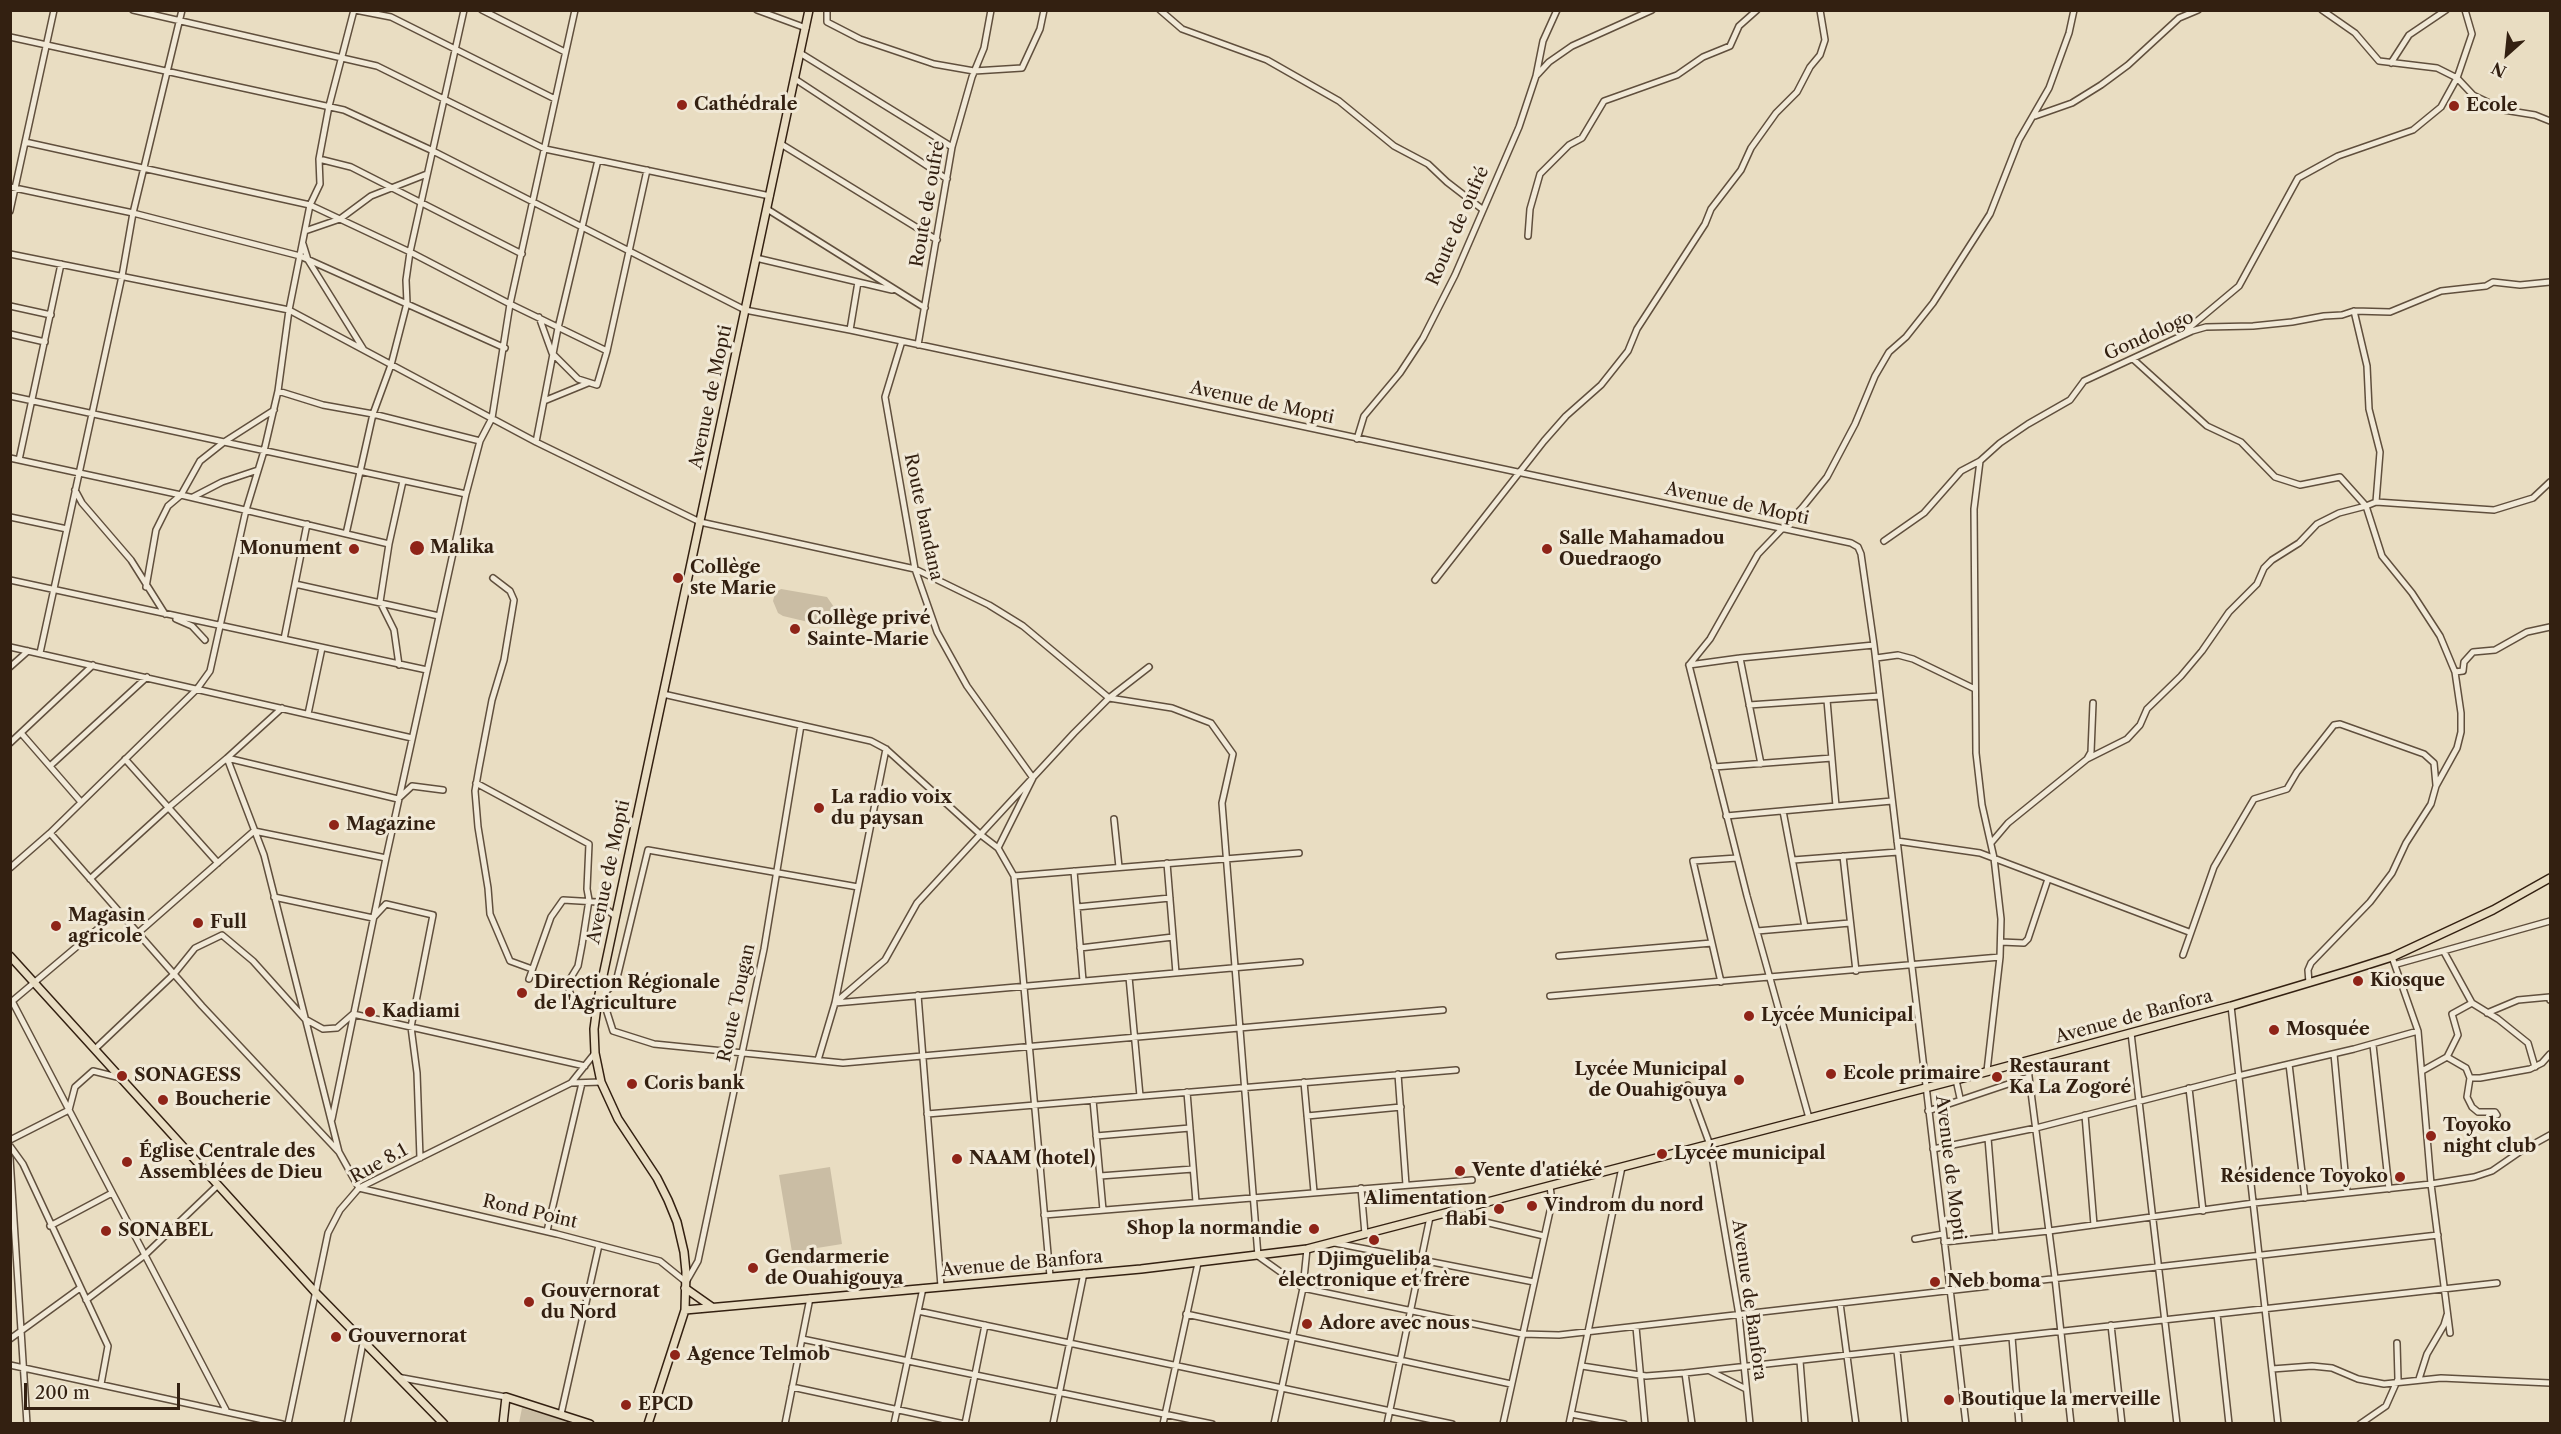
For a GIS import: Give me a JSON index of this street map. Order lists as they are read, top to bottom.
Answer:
{
  "streets": {
    "main road": ["Avenue de Mopti", "Avenue de Banfora"],
    "street": [
      "Route de oufré",
      "Gondologo",
      "Route bandana",
      "Route Tougan",
      "Rue 8.1",
      "Rond Point"
    ]
  },
  "crossings": [
    ["Route de oufré", "Avenue de Mopti"],
    ["Avenue de Mopti", "Route bandana"],
    ["Avenue de Mopti", "Route Tougan"],
    ["Avenue de Mopti", "Avenue de Banfora"],
    ["Avenue de Mopti", "Rue 8.1"],
    ["Avenue de Mopti", "Rond Point"],
    ["Route Tougan", "Rond Point"],
    ["Rue 8.1", "Rond Point"]
  ],
  "places": [
    "Cathédrale",
    "Ecole",
    "Malika",
    "Monument",
    "Salle Mahamadou Ouedraogo",
    "Collège ste Marie",
    "Collège privé Sainte-Marie",
    "La radio voix du paysan",
    "Magazine",
    "Full",
    "Magasin agricole",
    "Kiosque",
    "Direction Régionale de l'Agriculture",
    "Kadiami",
    "Lycée Municipal",
    "Mosquée",
    "Ecole primaire",
    "SONAGESS",
    "Restaurant Ka La Zogoré",
    "Lycée Municipal de Ouahigouya",
    "Coris bank",
    "Boucherie",
    "Toyoko night club",
    "Lycée municipal",
    "NAAM (hotel)",
    "Église Centrale des Assemblées de Dieu",
    "Vente d'atiéké",
    "Résidence Toyoko",
    "Vindrom du nord",
    "Alimentation flabi",
    "Shop la normandie",
    "SONABEL",
    "Djimgueliba électronique et frère",
    "Gendarmerie de Ouahigouya",
    "Neb boma",
    "Gouvernorat du Nord",
    "Adore avec nous",
    "Gouvernorat",
    "Agence Telmob",
    "Boutique la merveille",
    "EPCD"
  ],
  "scale_bar": "200 m",
  "north": "bottom left"
}
